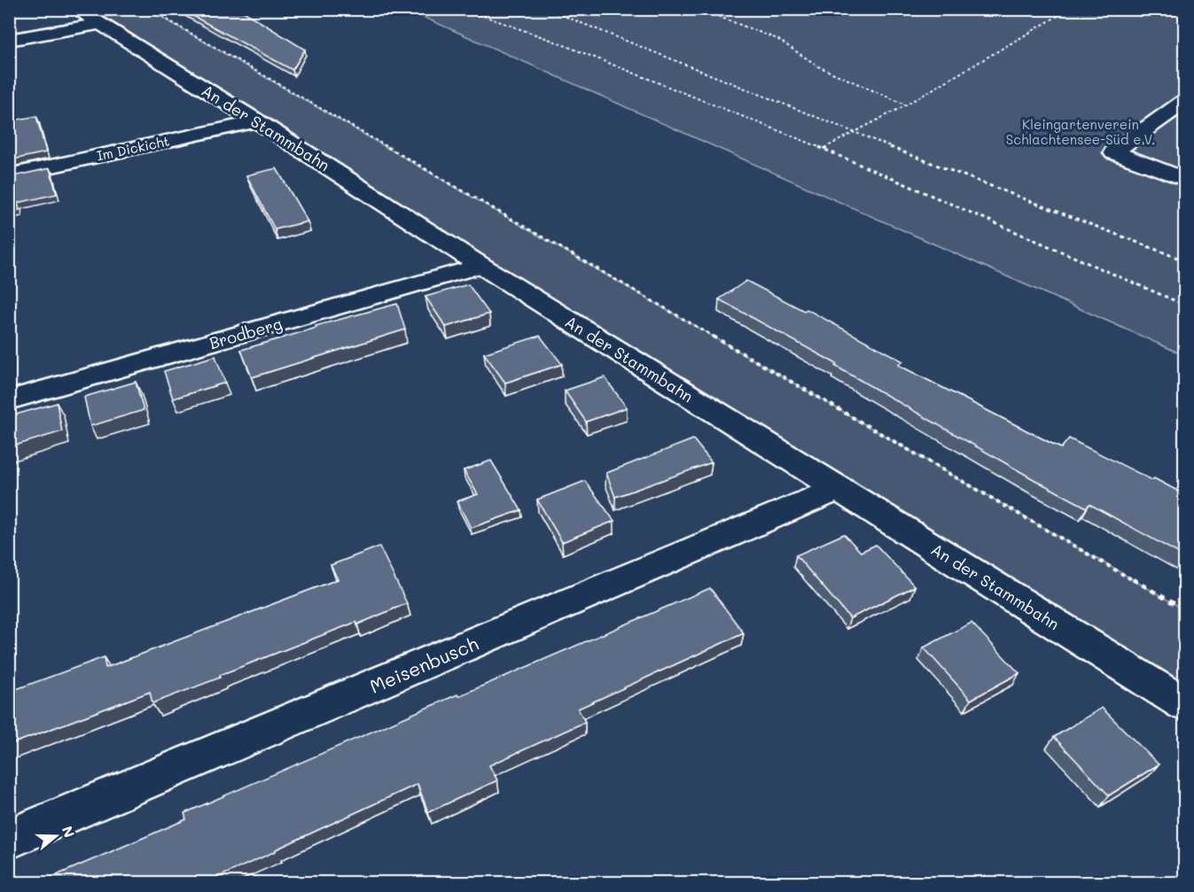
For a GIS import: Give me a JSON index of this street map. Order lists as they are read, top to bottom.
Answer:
{
  "streets": {
    "street": [
      "An der Stammbahn",
      "Im Dickicht",
      "Brodberg",
      "Meisenbusch"
    ]
  },
  "crossings": [
    ["An der Stammbahn", "Im Dickicht"],
    ["An der Stammbahn", "Brodberg"],
    ["An der Stammbahn", "Meisenbusch"]
  ],
  "parks": ["Kleingartenverein Schlachtensee-Süd e.V."],
  "north": "right"
}
